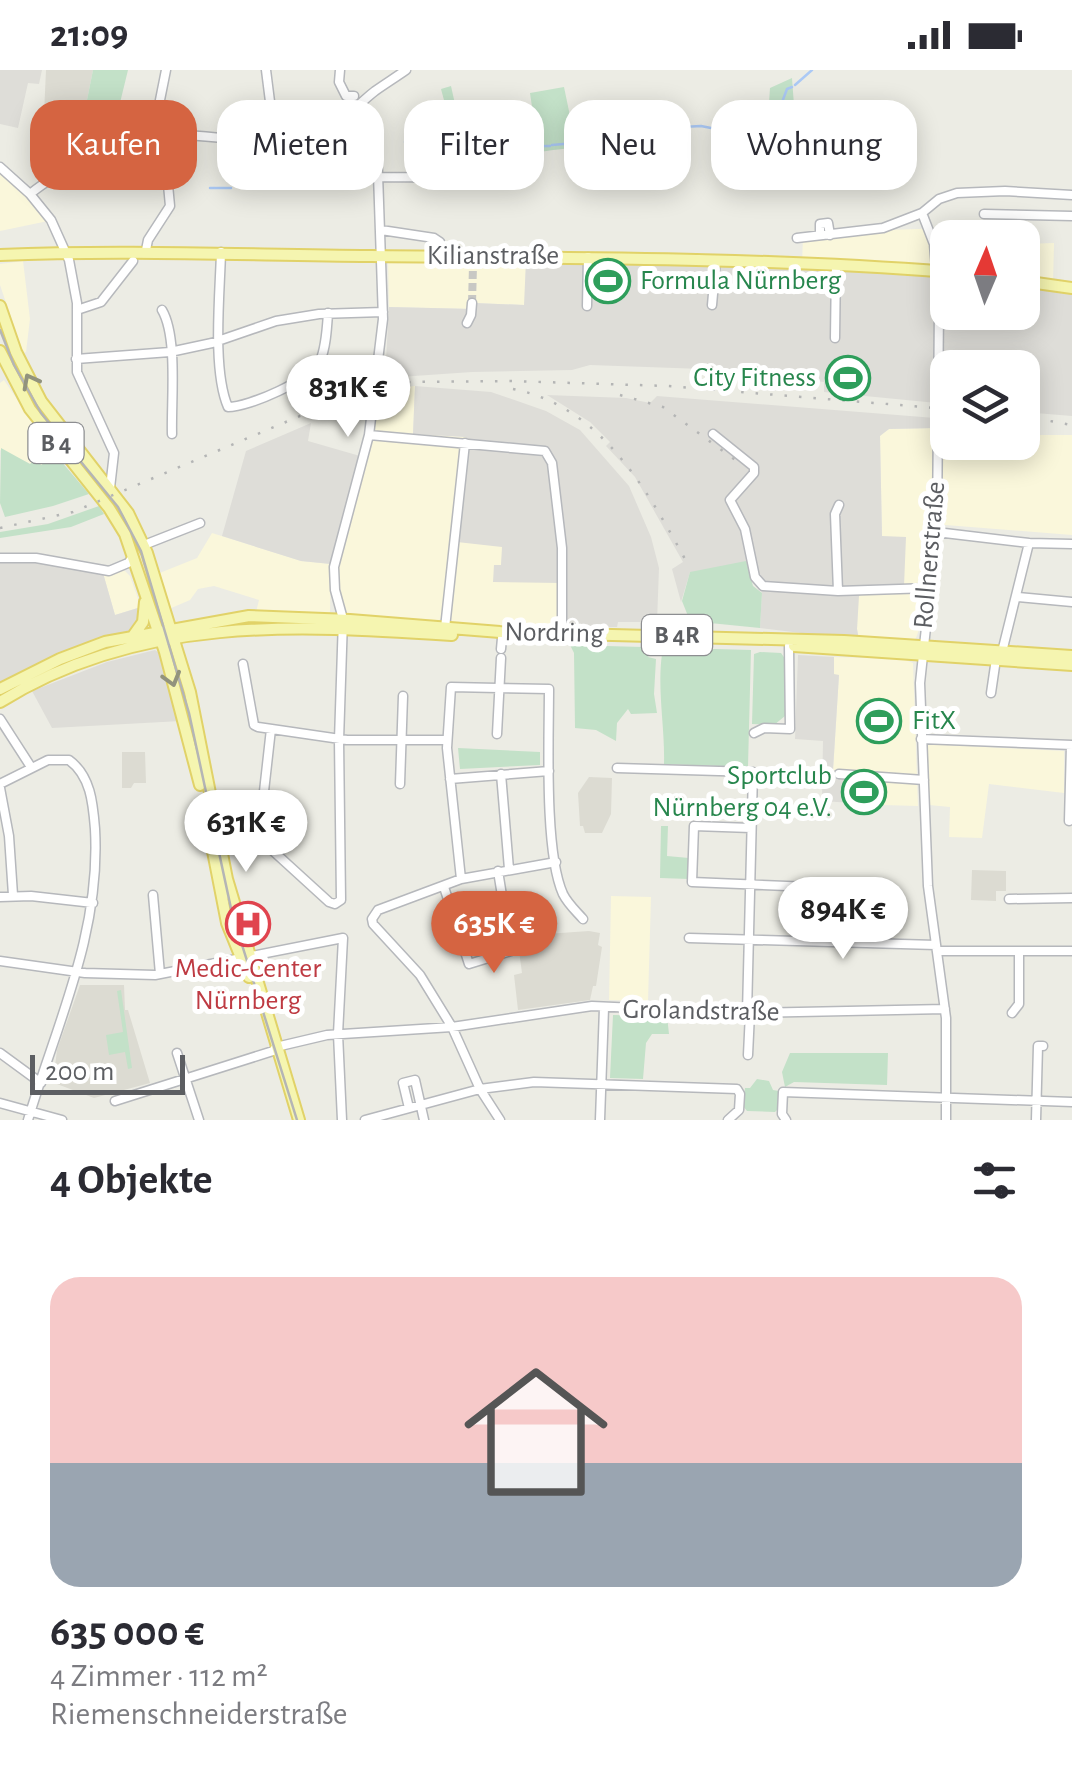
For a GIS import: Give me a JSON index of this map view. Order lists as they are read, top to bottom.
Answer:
{
  "streets": {
    "main road": [
      "Kilianstraße",
      "B 4",
      "Nordring",
      "B 4R"
    ],
    "street": ["Rollnerstraße", "Grolandstraße"]
  },
  "crossings": [
    ["B 4", "Nordring"],
    ["B 4", "B 4R"],
    ["Rollnerstraße", "Nordring"],
    ["Rollnerstraße", "Grolandstraße"],
    ["Nordring", "B 4R"]
  ],
  "places": {
    "sports": [
      "Formula Nürnberg",
      "City Fitness",
      "FitX",
      "Sportclub Nürnberg 04 e.V."
    ],
    "hospital": ["Medic-Center Nürnberg"]
  },
  "scale_bar": "200 m",
  "north": "top",
  "page": {
    "status": "21:09",
    "chip": [
      "Kaufen",
      "Mieten",
      "Filter",
      "Neu",
      "Wohnung"
    ],
    "price": [
      "831K €",
      "631K €",
      "894K €",
      "635K €"
    ],
    "scale": "200 m",
    "heading": "4 Objekte",
    "list": [
      {
        "name": "635 000 €",
        "note": "4 Zimmer · 112 m² · Riemenschneiderstraße"
      }
    ]
  }
}
